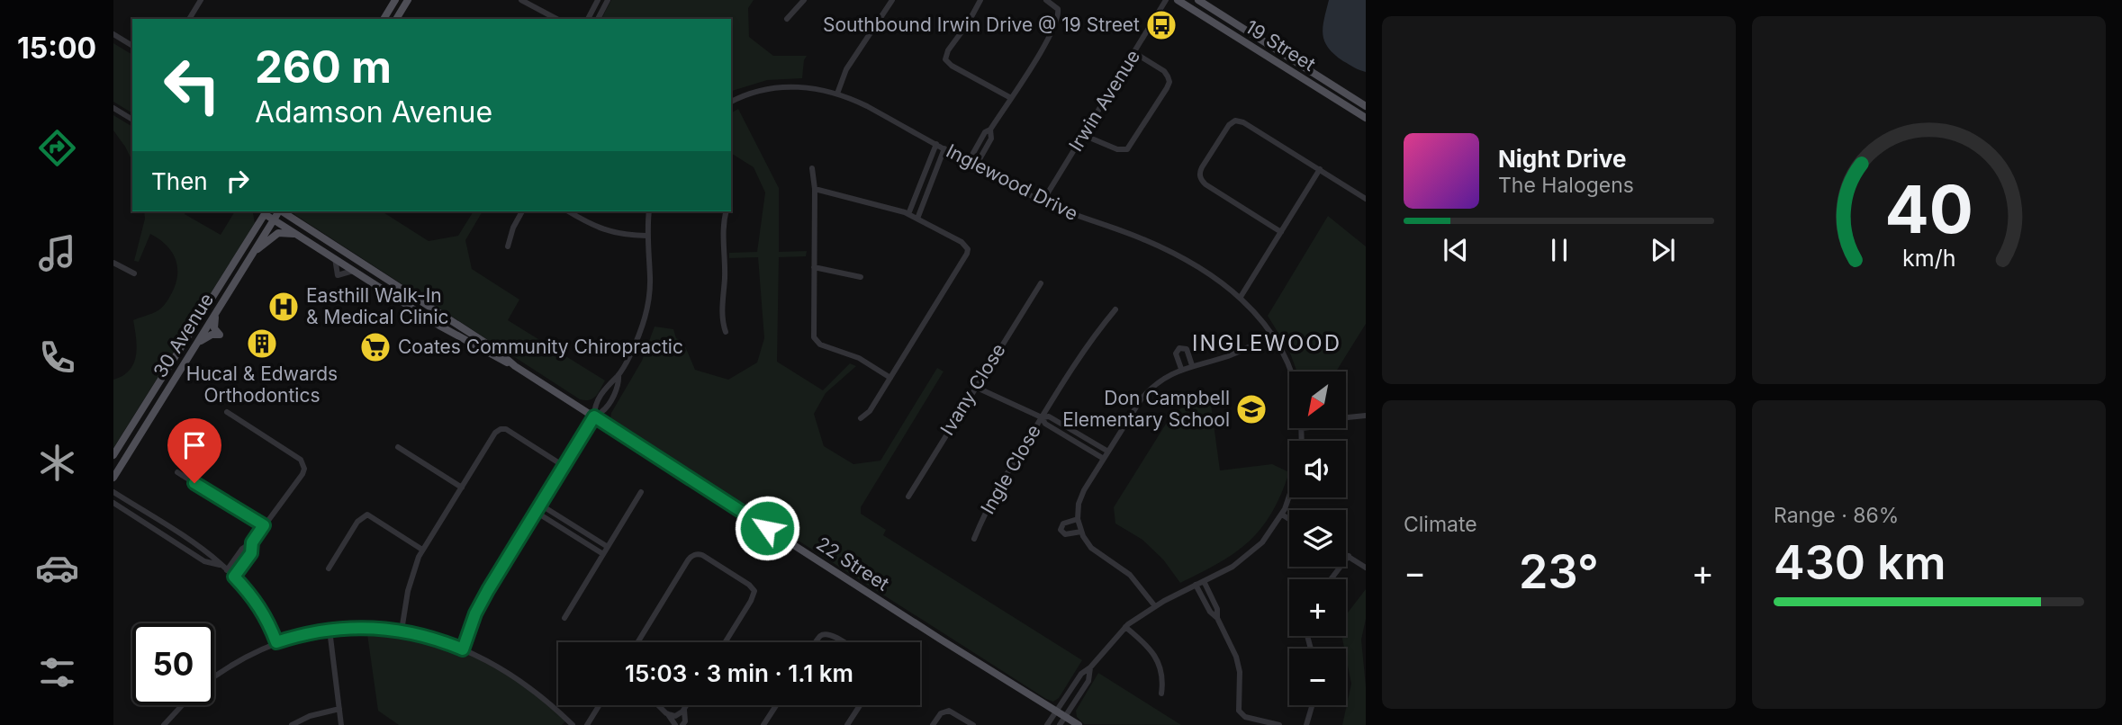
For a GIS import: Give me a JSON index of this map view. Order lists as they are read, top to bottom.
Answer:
{
  "streets": {
    "main road": ["19 Street", "30 Avenue", "22 Street"],
    "street": [
      "Irwin Avenue",
      "Inglewood Drive",
      "Ivany Close",
      "Ingle Close"
    ]
  },
  "crossings": [
    ["Irwin Avenue", "Inglewood Drive"],
    ["30 Avenue", "22 Street"]
  ],
  "districts": ["INGLEWOOD"],
  "places": {
    "bus stop": ["Southbound Irwin Drive @ 19 Street"],
    "hospital": ["Easthill Walk-In & Medical Clinic"],
    "building": ["Hucal & Edwards Orthodontics"],
    "supermarket": ["Coates Community Chiropractic"],
    "school or university": ["Don Campbell Elementary School"]
  },
  "north": "bottom left",
  "page": {
    "tabs": "15:00",
    "turn": ["260 m", "Adamson Avenue"],
    "song": ["Night Drive", "The Halogens"],
    "then": "Then",
    "map_buttons": ["+", "−"],
    "tile": [
      "Climate",
      ["Range · 86%", "430 km"]
    ],
    "heat": ["−", "23°", "+"],
    "limit": "50",
    "trip": "15:03 · 3 min · 1.1 km",
    "gauge": ["40", "km/h"]
  }
}
